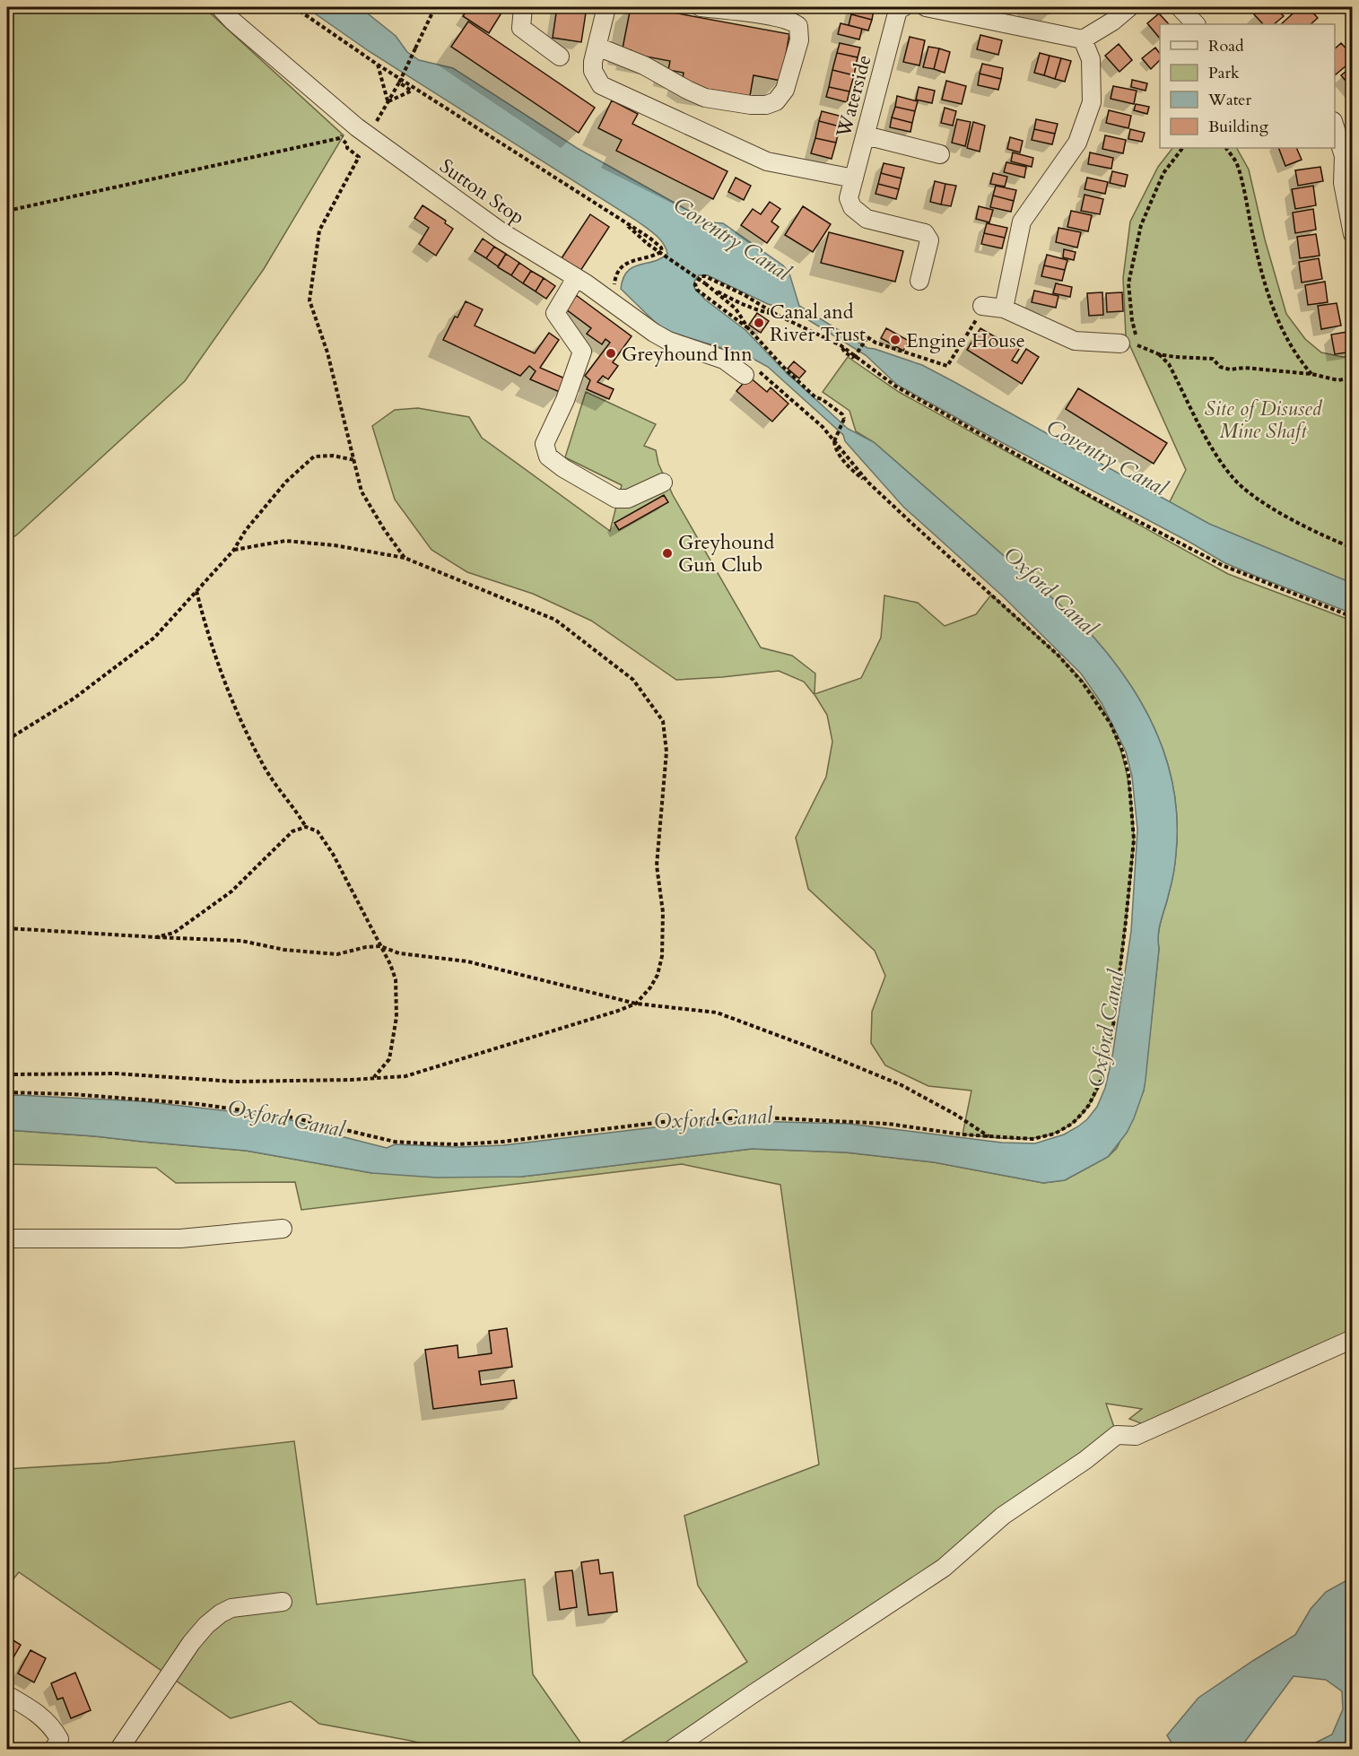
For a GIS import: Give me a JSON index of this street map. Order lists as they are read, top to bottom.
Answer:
{
  "streets": {
    "street": ["Waterside", "Sutton Stop"]
  },
  "water": ["Coventry Canal", "Oxford Canal"],
  "parks": ["Site of Disused Mine Shaft"],
  "places": [
    "Canal and River Trust",
    "Engine House",
    "Greyhound Inn",
    "Greyhound Gun Club"
  ],
  "legend": [
    "Road",
    "Park",
    "Water",
    "Building"
  ]
}
